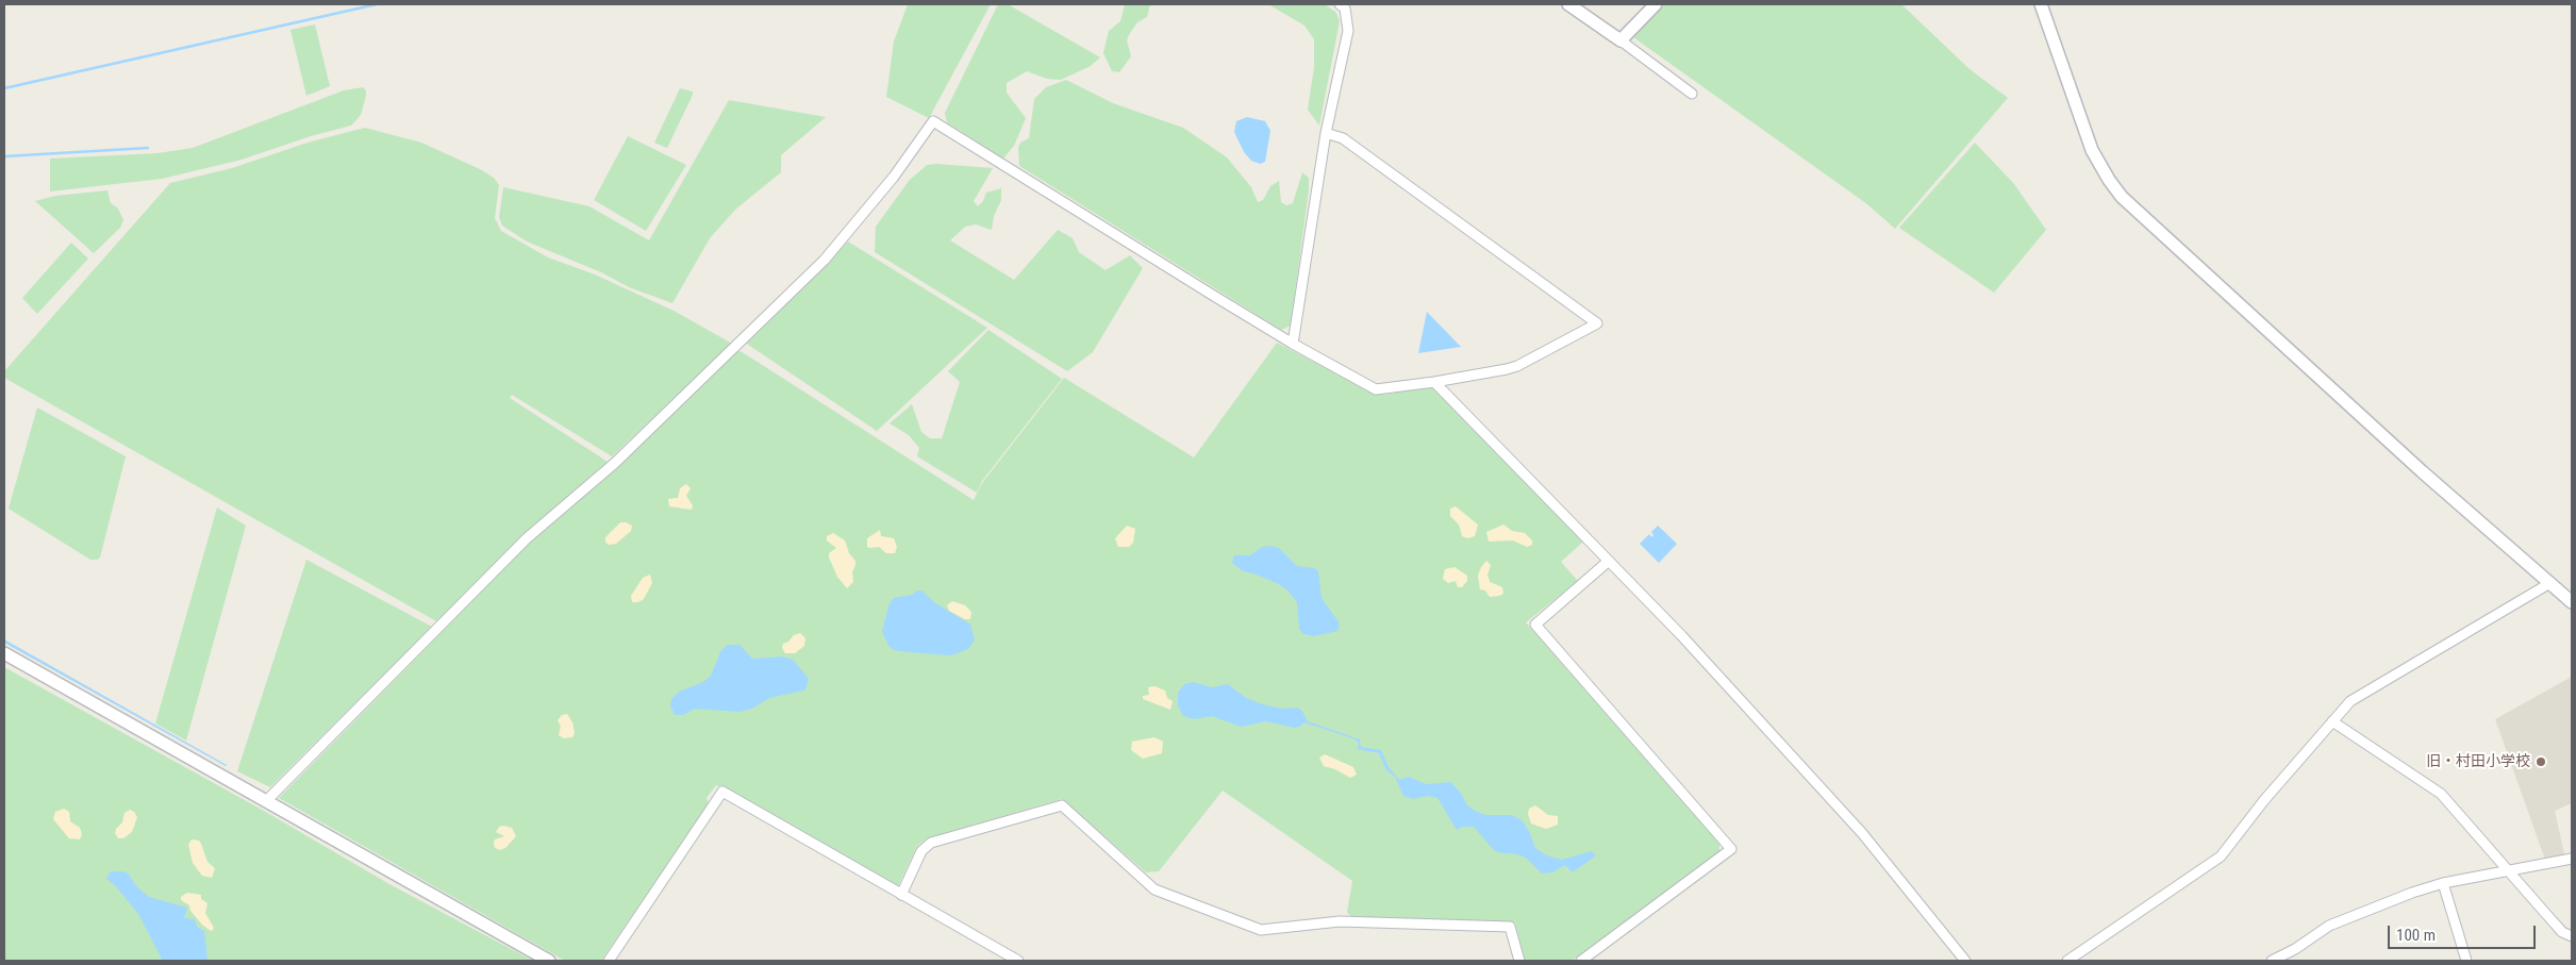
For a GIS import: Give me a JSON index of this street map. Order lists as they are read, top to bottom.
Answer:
{
  "places": ["旧・村田小学校"],
  "scale_bar": "100 m"
}
